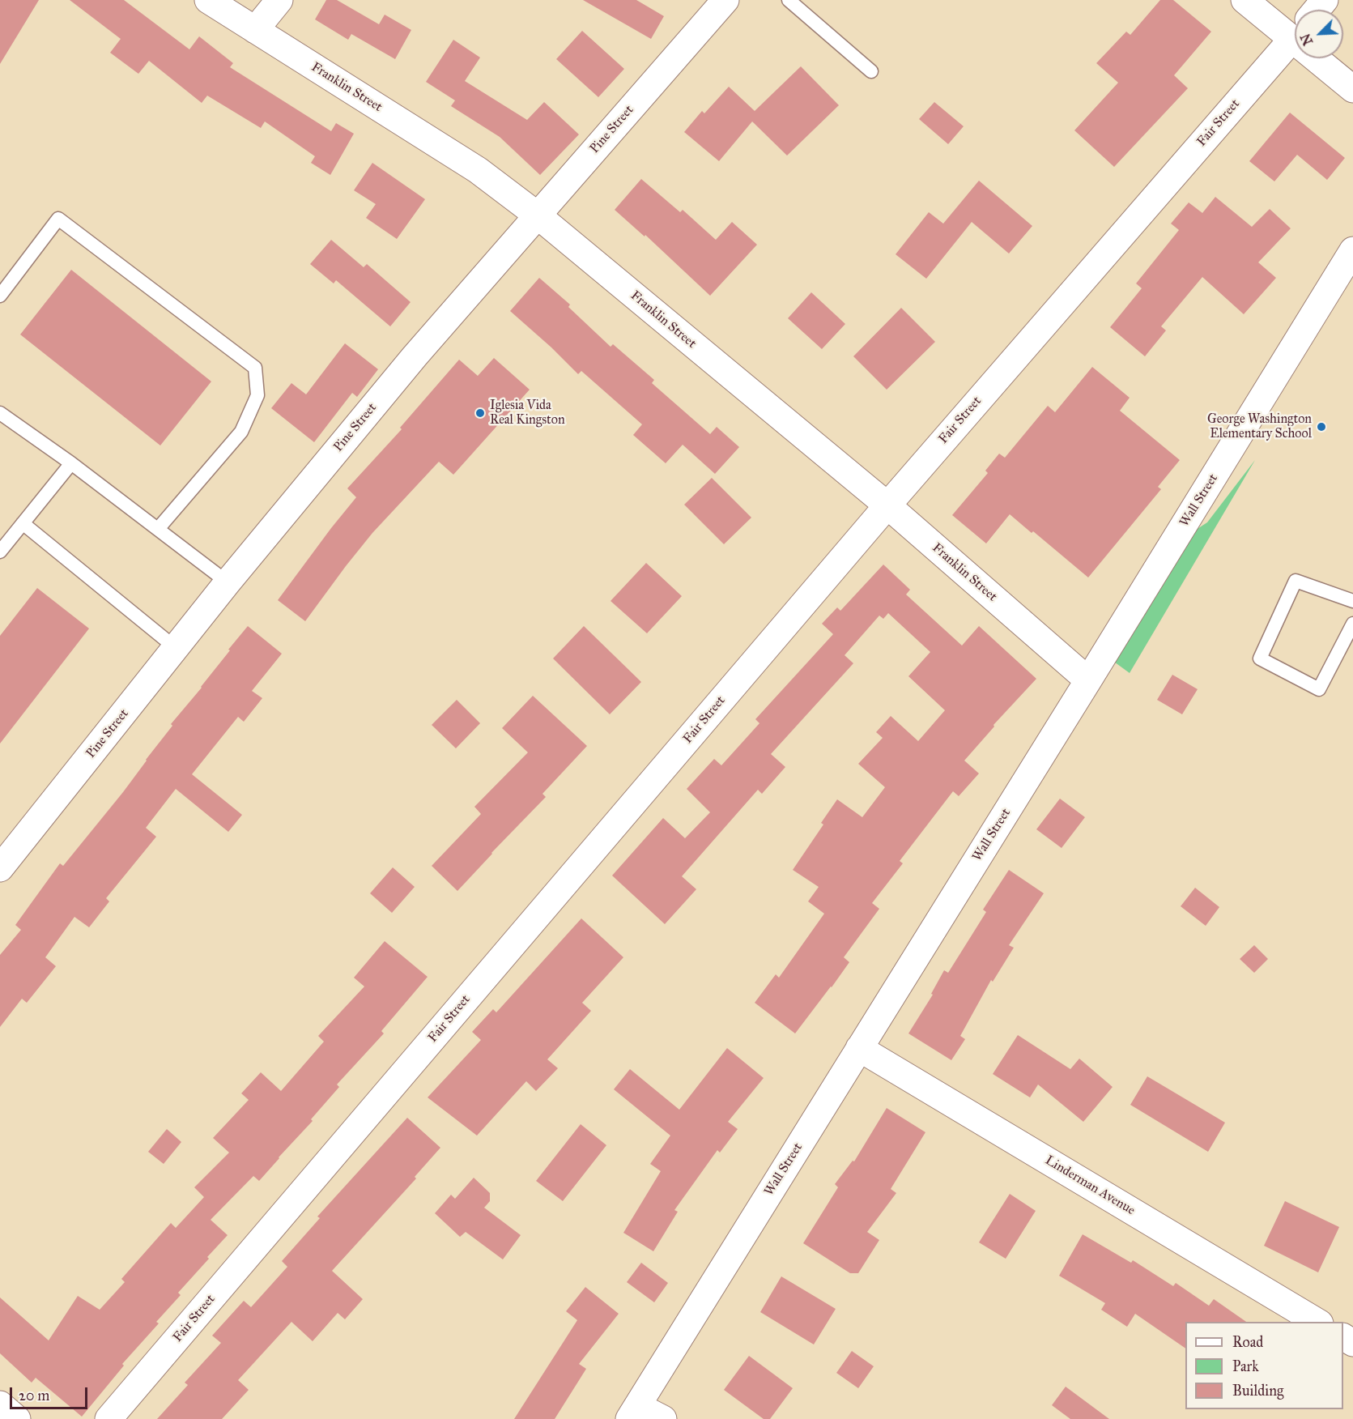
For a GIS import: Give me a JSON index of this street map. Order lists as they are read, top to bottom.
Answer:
{
  "streets": {
    "street": [
      "Franklin Street",
      "Fair Street",
      "Pine Street",
      "Wall Street",
      "Linderman Avenue"
    ]
  },
  "crossings": [
    ["Franklin Street", "Fair Street"],
    ["Franklin Street", "Pine Street"],
    ["Franklin Street", "Wall Street"],
    ["Wall Street", "Linderman Avenue"]
  ],
  "places": ["Iglesia Vida Real Kingston", "George Washington Elementary School"],
  "legend": ["Road", "Park", "Building"],
  "scale_bar": "20 m",
  "north": "bottom left"
}
